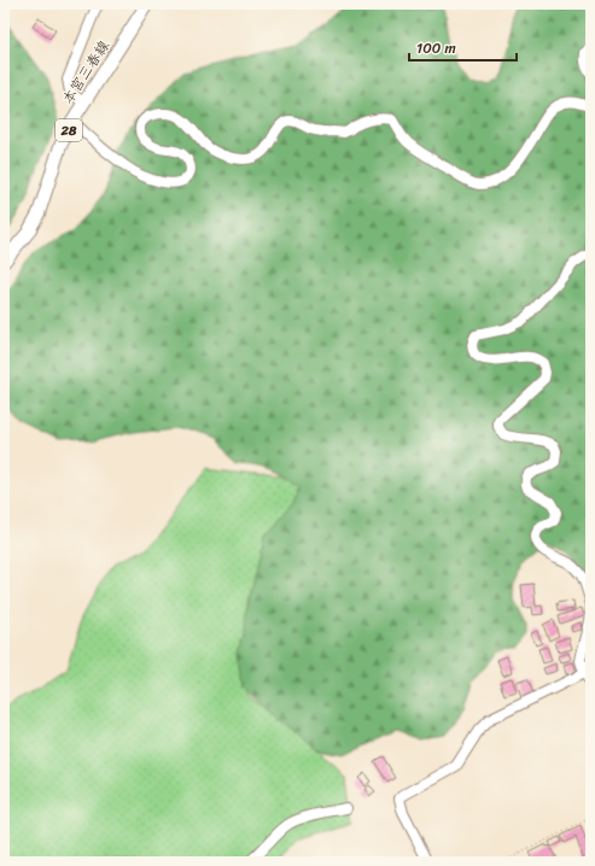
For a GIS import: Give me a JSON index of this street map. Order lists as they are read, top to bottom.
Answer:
{
  "streets": {
    "main road": ["本宮三春線", "28"]
  },
  "scale_bar": "100 m"
}
